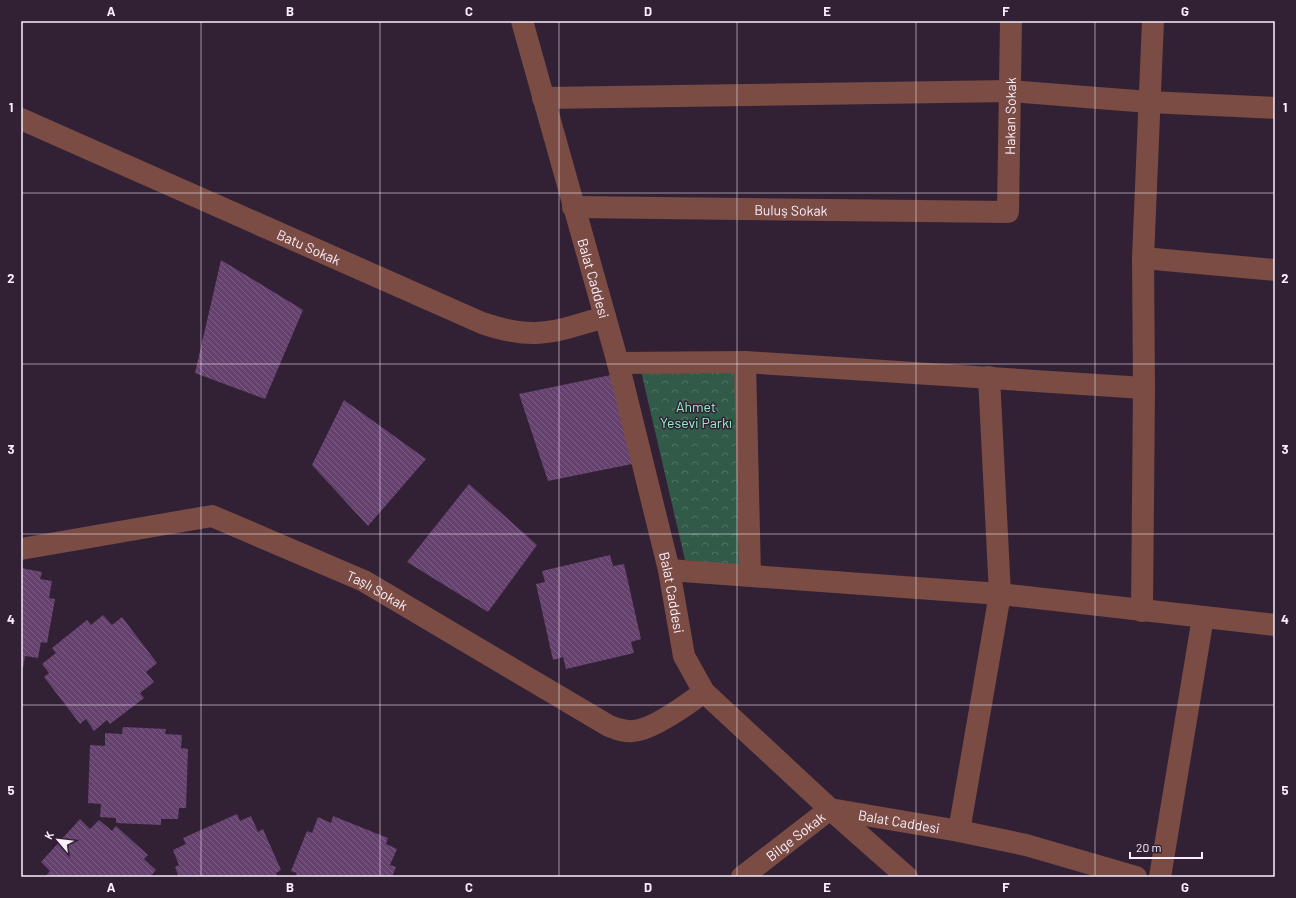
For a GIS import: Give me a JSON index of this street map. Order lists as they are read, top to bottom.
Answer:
{
  "streets": {
    "street": [
      "Hakan Sokak",
      "Buluş Sokak",
      "Batu Sokak",
      "Balat Caddesi",
      "Taşlı Sokak",
      "Bilge Sokak"
    ]
  },
  "crossings": [
    ["Hakan Sokak", "Buluş Sokak"],
    ["Buluş Sokak", "Balat Caddesi"],
    ["Batu Sokak", "Balat Caddesi"],
    ["Balat Caddesi", "Taşlı Sokak"],
    ["Balat Caddesi", "Bilge Sokak"]
  ],
  "parks": ["Ahmet Yesevi Parkı"],
  "scale_bar": "20 m",
  "north": "top left",
  "grid": {
    "columns": [
      "A",
      "B",
      "C",
      "D",
      "E",
      "F",
      "G"
    ],
    "rows": [
      "1",
      "2",
      "3",
      "4",
      "5"
    ]
  }
}
